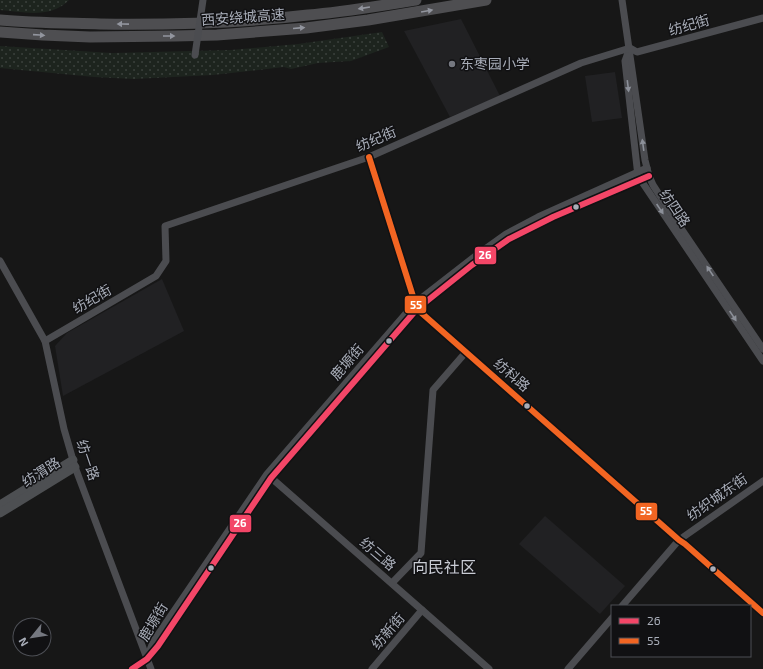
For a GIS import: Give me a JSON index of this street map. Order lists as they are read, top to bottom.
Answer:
{
  "streets": {
    "highway": ["西安绕城高速"],
    "main road": ["纺渭路"],
    "street": [
      "纺纪街",
      "纺四路",
      "鹿塬街",
      "纺科路",
      "纺一路",
      "纺织城东街",
      "纺三路",
      "纺新街"
    ]
  },
  "crossings": [
    ["纺纪街", "纺四路"],
    ["纺纪街", "纺一路"],
    ["纺四路", "鹿塬街"],
    ["鹿塬街", "纺科路"],
    ["鹿塬街", "纺一路"],
    ["鹿塬街", "纺三路"],
    ["纺科路", "纺织城东街"],
    ["纺一路", "纺渭路"],
    ["纺三路", "纺新街"]
  ],
  "districts": ["向民社区"],
  "places": ["东枣园小学"],
  "lines": ["transit line 55", "transit line 26"],
  "legend": ["26", "55"],
  "north": "bottom left"
}
